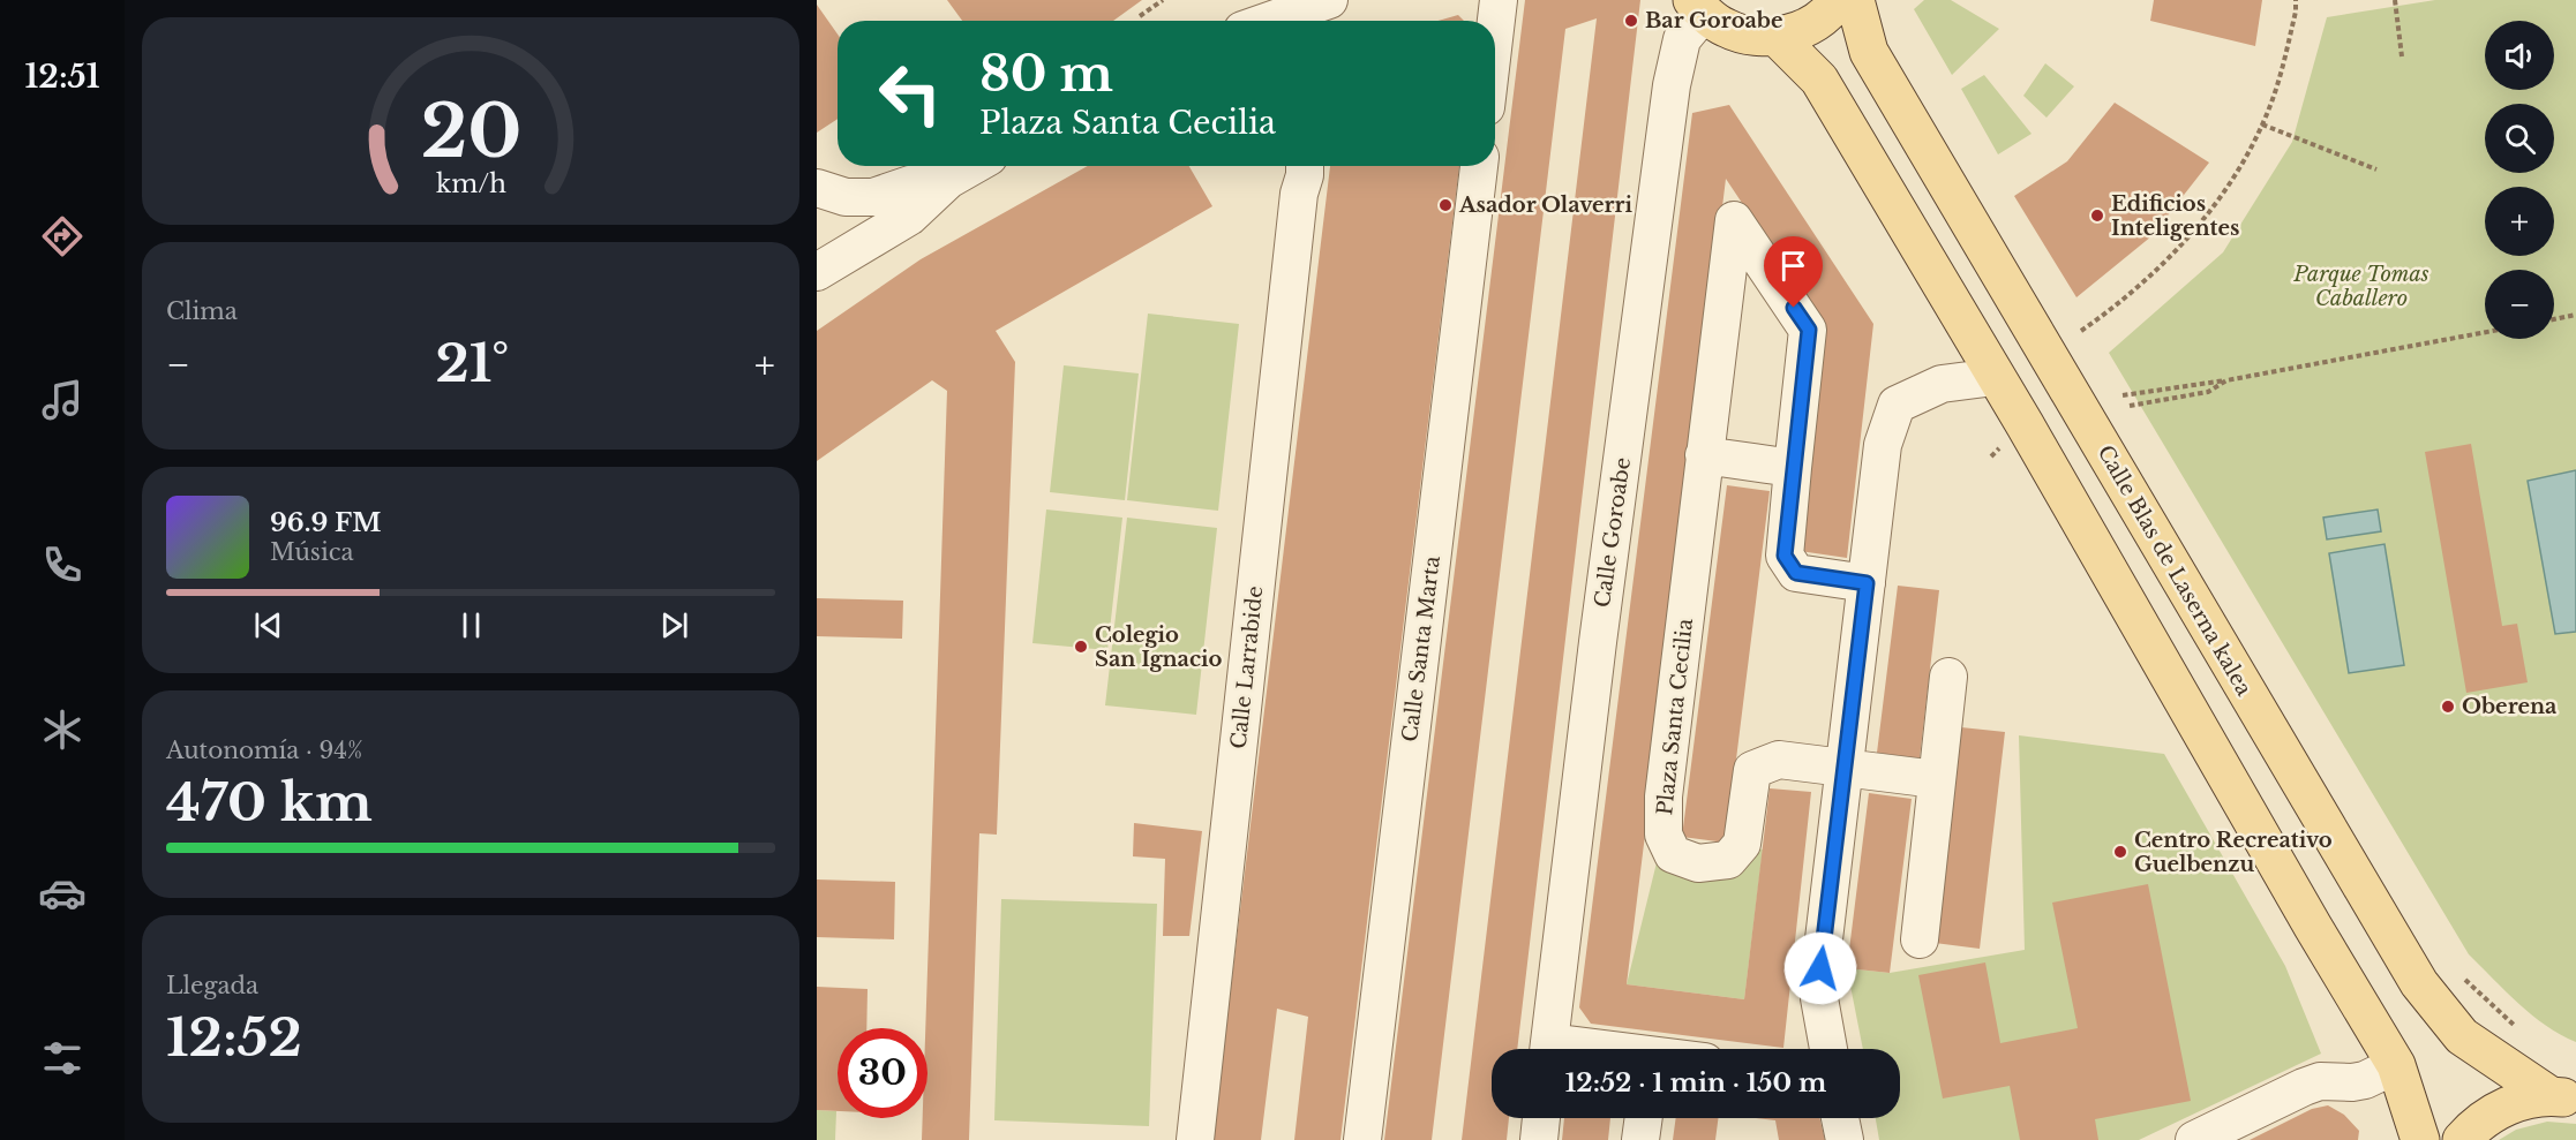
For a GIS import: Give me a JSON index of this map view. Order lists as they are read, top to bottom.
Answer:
{
  "streets": {
    "main road": ["Calle Blas de Laserna kalea"],
    "street": [
      "Calle Goroabe",
      "Calle Santa Marta",
      "Calle Larrabide",
      "Plaza Santa Cecilia"
    ]
  },
  "parks": ["Parque Tomas Caballero"],
  "places": [
    "Bar Goroabe",
    "Asador Olaverri",
    "Edificios Inteligentes",
    "Colegio San Ignacio",
    "Oberena",
    "Centro Recreativo Guelbenzu"
  ],
  "page": {
    "tabs": "12:51",
    "map_buttons": ["+", "−"],
    "turn": ["80 m", "Plaza Santa Cecilia"],
    "tile": [
      "Clima",
      ["Autonomía · 94%", "470 km"],
      ["Llegada", "12:52"]
    ],
    "heat": ["−", "21°", "+"],
    "song": ["96.9 FM", "Música"],
    "limit": "30",
    "trip": "12:52 · 1 min · 150 m",
    "gauge": ["20", "km/h"]
  }
}
